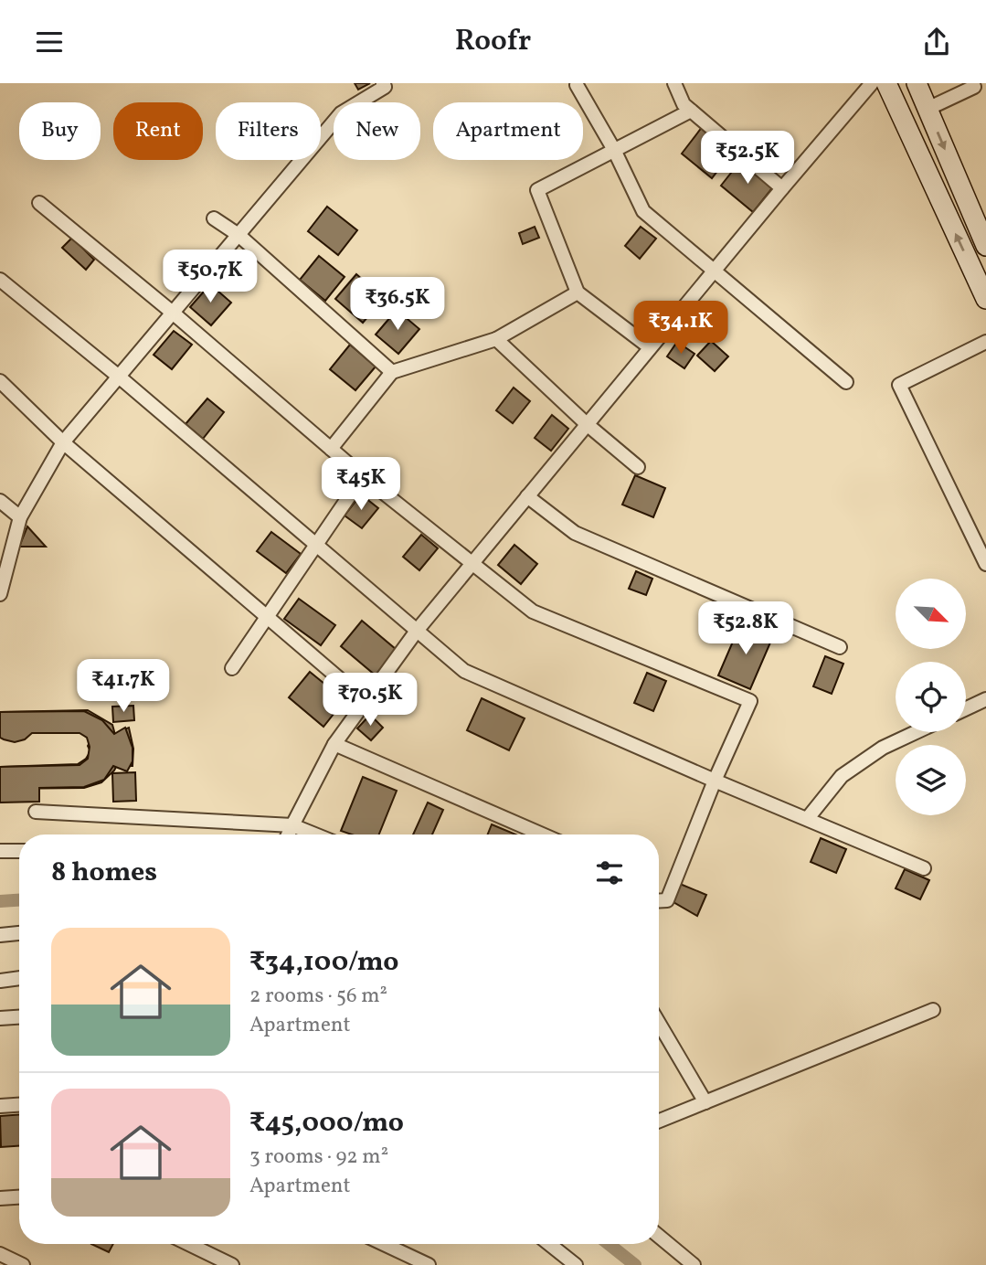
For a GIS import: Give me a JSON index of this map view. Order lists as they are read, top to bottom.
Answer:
{
  "north": "bottom right",
  "page": {
    "header": "Roofr",
    "chip": [
      "Buy",
      "Rent",
      "Filters",
      "New",
      "Apartment"
    ],
    "price": [
      "₹52.5K",
      "₹50.7K",
      "₹36.5K",
      "₹34.1K",
      "₹45K",
      "₹52.8K",
      "₹41.7K",
      "₹70.5K"
    ],
    "heading": "8 homes",
    "list": [
      {
        "name": "₹34,100/mo",
        "note": "2 rooms · 56 m² · Apartment"
      },
      {
        "name": "₹45,000/mo",
        "note": "3 rooms · 92 m² · Apartment"
      }
    ]
  }
}
